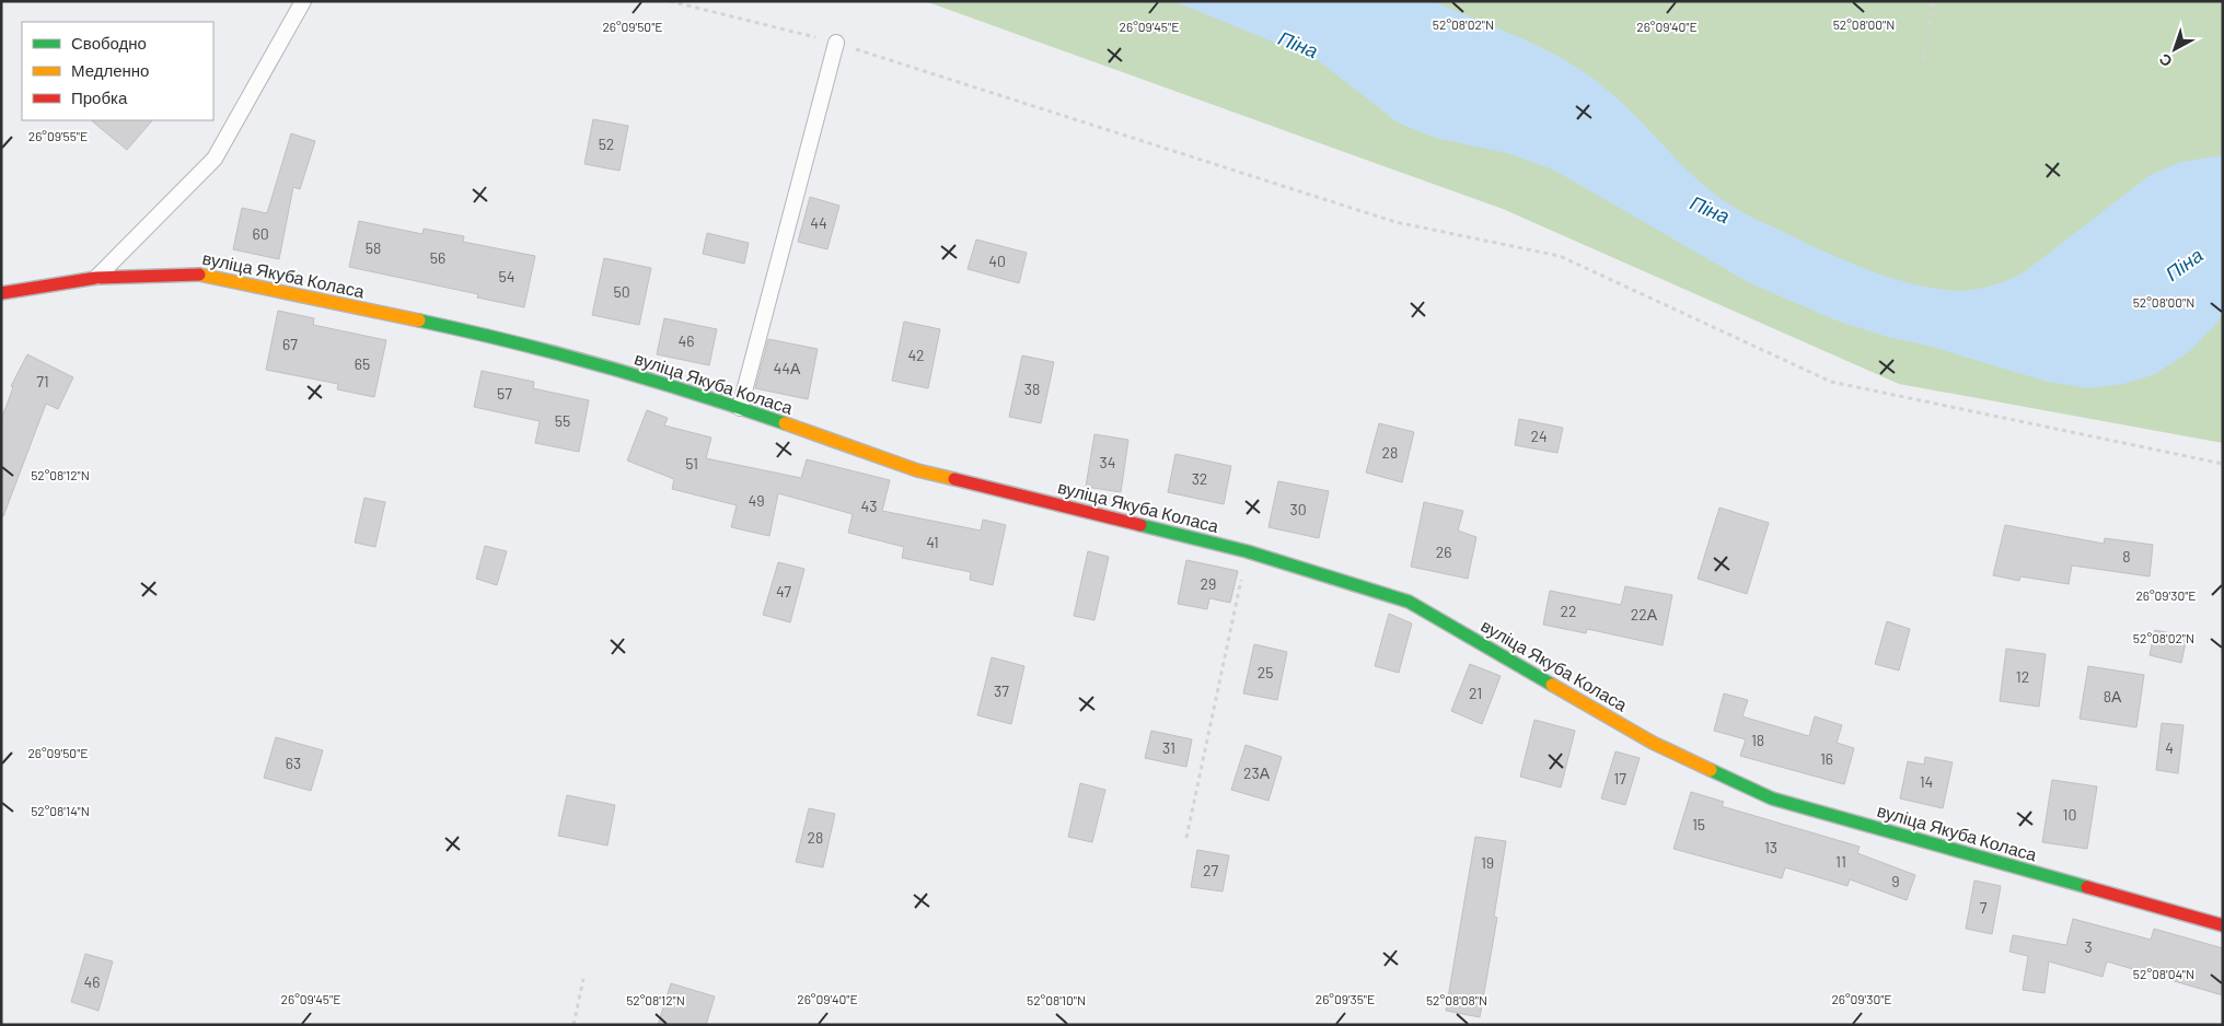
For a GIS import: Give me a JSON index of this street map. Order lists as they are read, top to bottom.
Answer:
{
  "streets": {
    "street": ["вуліца Якуба Коласа"]
  },
  "water": ["Піна"],
  "house_numbers": [
    "52",
    "44",
    "60",
    "58",
    "56",
    "40",
    "54",
    "50",
    "46",
    "67",
    "42",
    "65",
    "44А",
    "71",
    "38",
    "57",
    "55",
    "24",
    "28",
    "34",
    "51",
    "32",
    "49",
    "43",
    "30",
    "41",
    "26",
    "8",
    "29",
    "47",
    "22",
    "22А",
    "25",
    "12",
    "37",
    "21",
    "8А",
    "18",
    "31",
    "4",
    "16",
    "63",
    "23А",
    "17",
    "14",
    "10",
    "15",
    "28",
    "13",
    "11",
    "19",
    "27",
    "9",
    "7",
    "3",
    "46"
  ],
  "legend": ["Свободно", "Медленно", "Пробка"],
  "north": "bottom left",
  "coordinates": [
    "52°08'02\"N",
    "52°08'00\"N",
    "26°09'50\"E",
    "26°09'45\"E",
    "26°09'40\"E",
    "26°09'55\"E",
    "52°08'12\"N",
    "26°09'30\"E",
    "52°08'14\"N",
    "52°08'04\"N",
    "26°09'35\"E",
    "52°08'10\"N",
    "52°08'08\"N"
  ]
}
